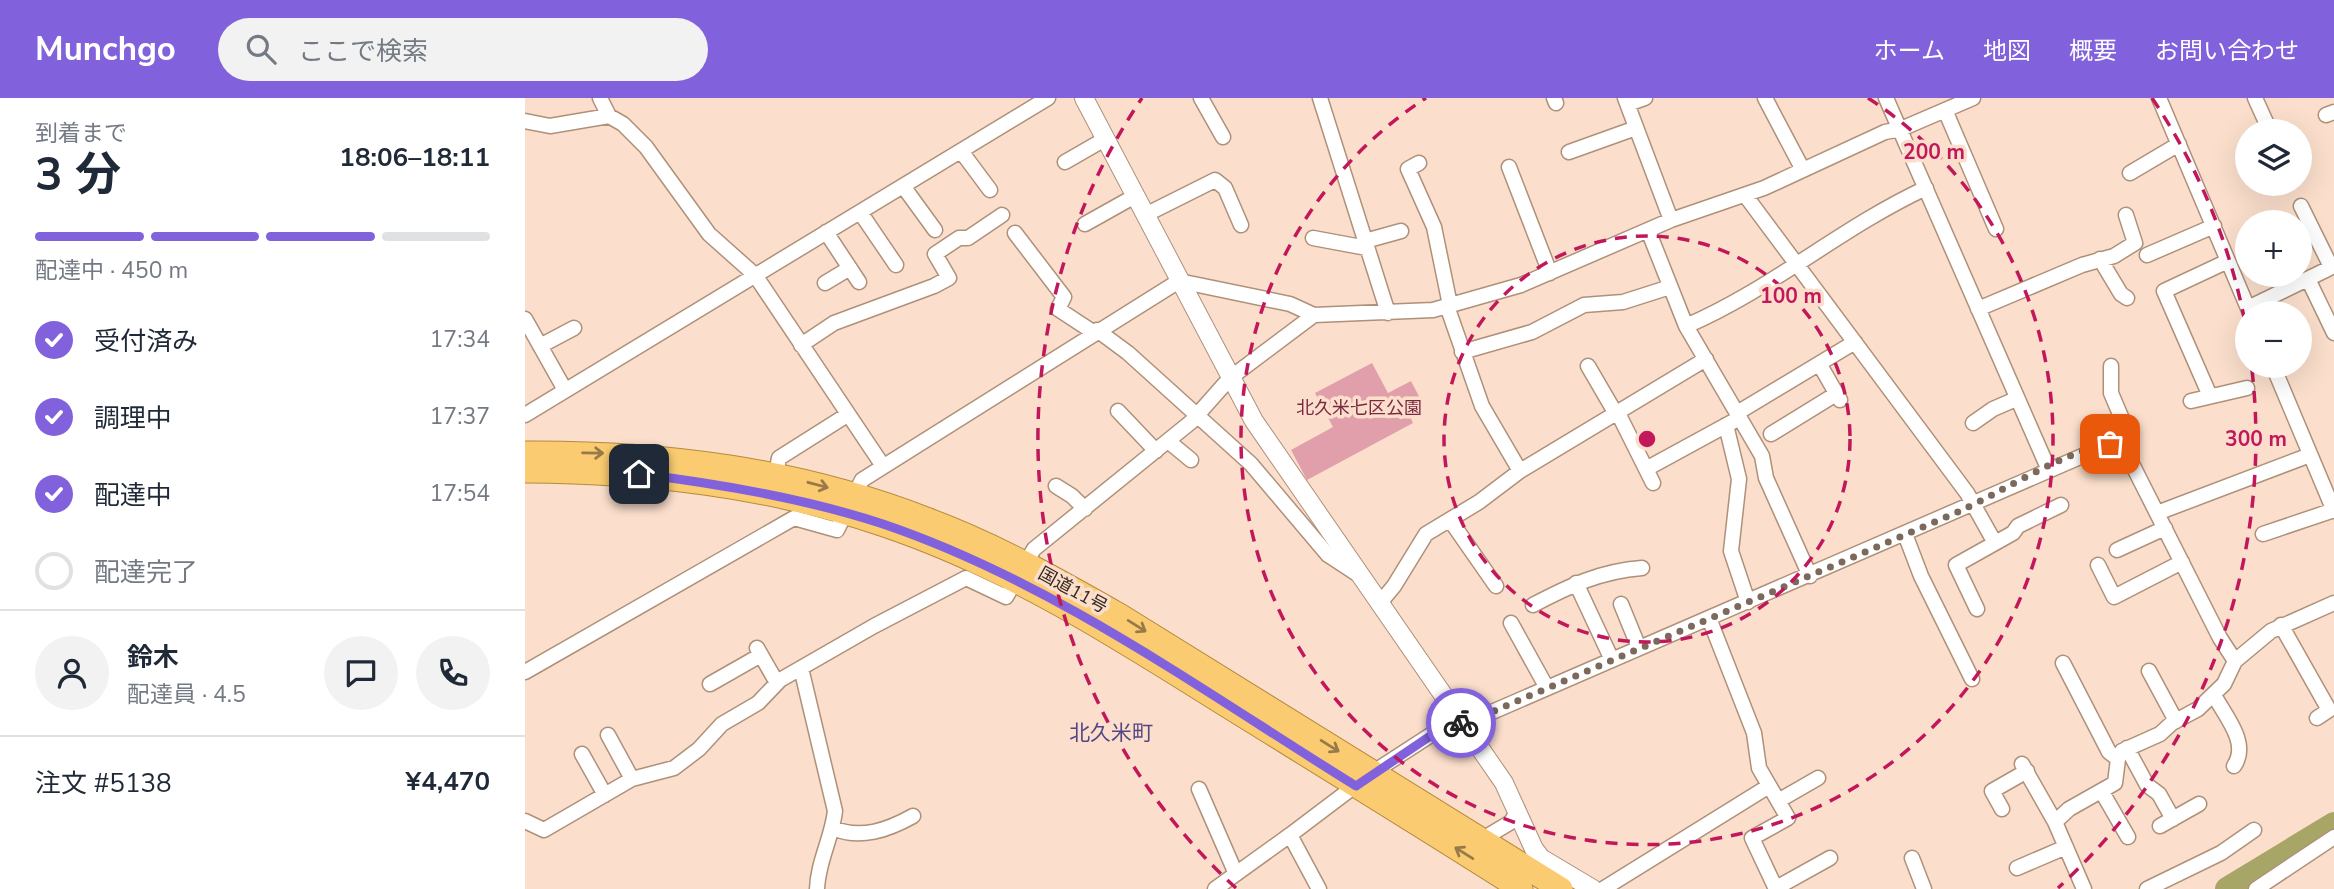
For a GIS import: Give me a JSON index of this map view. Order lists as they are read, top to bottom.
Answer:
{
  "streets": {
    "highway": ["国道11号"]
  },
  "districts": ["北久米町"],
  "parks": ["北久米七区公園"],
  "page": {
    "header": "Munchgo",
    "search": "ここで検索",
    "nav": [
      "ホーム",
      "地図",
      "概要",
      "お問い合わせ"
    ],
    "heading": ["3 分", "到着まで", "18:06–18:11"],
    "panel": [
      "鈴木",
      "配達員 · 4.5",
      "注文 #5138",
      "¥4,470"
    ],
    "map_buttons": ["+", "−"],
    "bar": "配達中 · 450 m",
    "list": [
      ["受付済み", "17:34"],
      ["調理中", "17:37"],
      ["配達中", "17:54"],
      "配達完了"
    ]
  },
  "rings": ["200 m", "100 m", "300 m"]
}
